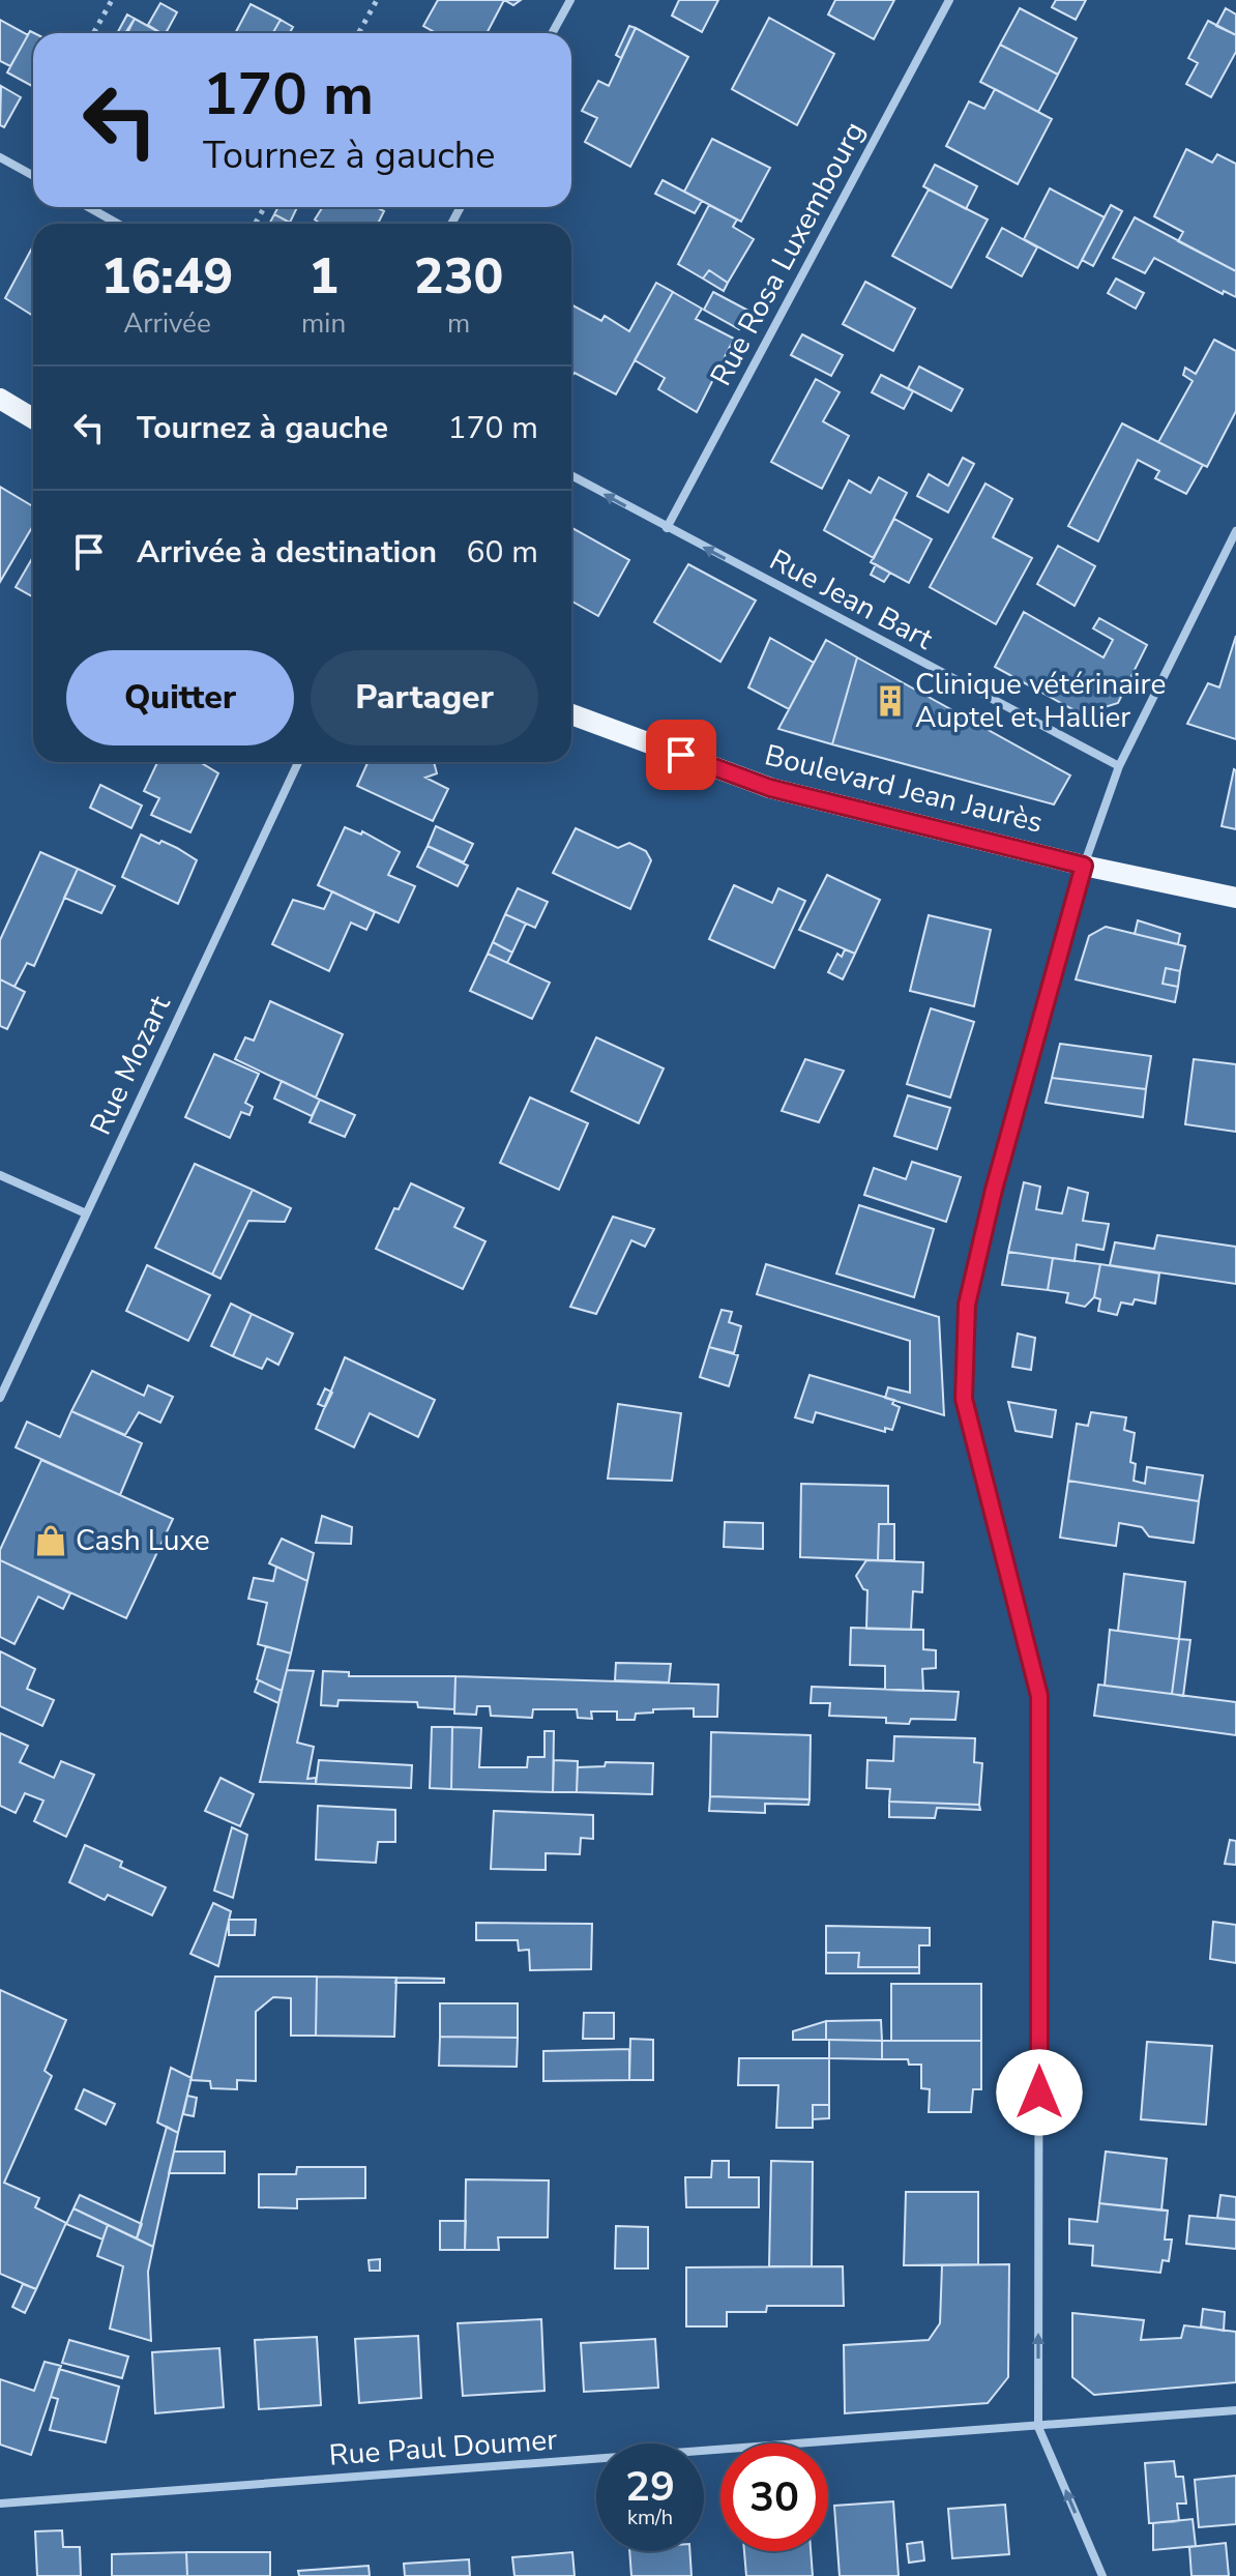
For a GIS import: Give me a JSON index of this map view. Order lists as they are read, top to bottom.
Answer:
{
  "streets": {
    "main road": ["Boulevard Jean Jaurès"],
    "street": [
      "Rue Rosa Luxembourg",
      "Rue Jean Bart",
      "Rue Mozart",
      "Rue Paul Doumer"
    ]
  },
  "crossings": [
    ["Rue Rosa Luxembourg", "Rue Jean Bart"]
  ],
  "one_way": ["Rue Jean Bart"],
  "places": {
    "building": ["Clinique vétérinaire Auptel et Hallier"],
    "shop": ["Cash Luxe"]
  },
  "page": {
    "turn": ["170 m", "Tournez à gauche"],
    "eta": [
      "16:49",
      "Arrivée",
      "1",
      "min",
      "230",
      "m"
    ],
    "list": [
      {
        "name": "Tournez à gauche",
        "value": "170 m"
      },
      {
        "name": "Arrivée à destination",
        "value": "60 m"
      }
    ],
    "buttons": ["Quitter", "Partager"],
    "speed": "29 km/h",
    "limit": "30"
  }
}
